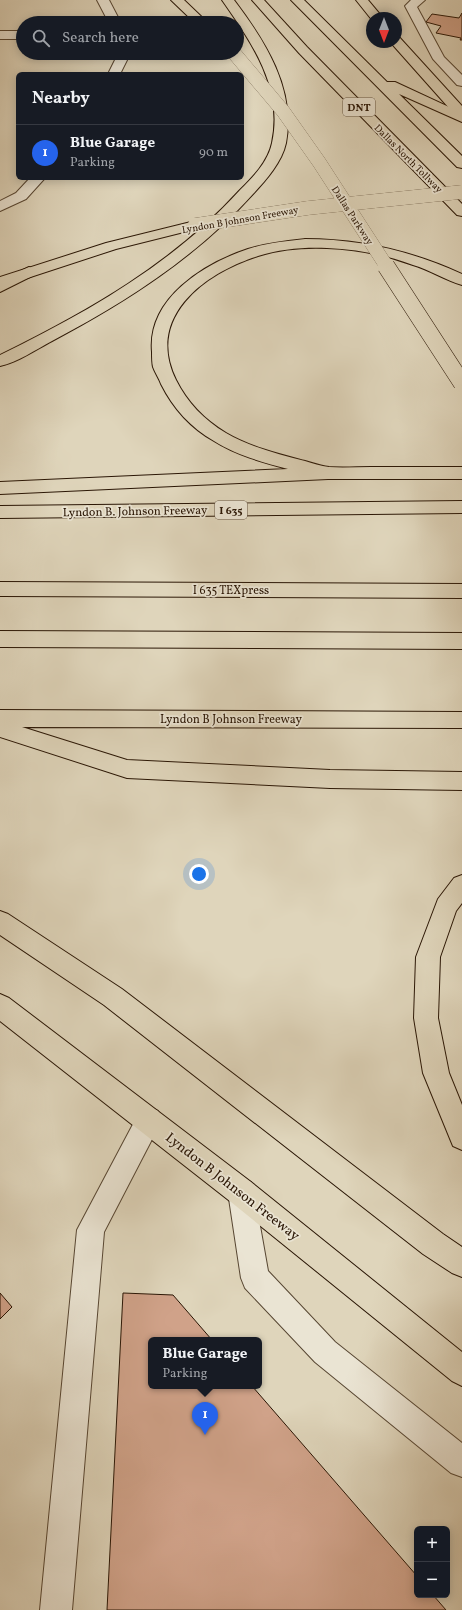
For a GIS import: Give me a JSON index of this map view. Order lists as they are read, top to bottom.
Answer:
{
  "streets": {
    "main road": [
      "DNT",
      "Dallas North Tollway",
      "Dallas Parkway",
      "Lyndon B Johnson Freeway",
      "I 635",
      "Lyndon B. Johnson Freeway",
      "I 635 TEXpress"
    ]
  },
  "crossings": [
    ["Dallas Parkway", "Lyndon B Johnson Freeway"]
  ],
  "north": "bottom",
  "page": {
    "search": "Search here",
    "heading": "Nearby",
    "list": [
      {
        "mark": "1",
        "name": "Blue Garage",
        "note": "Parking",
        "value": "90 m"
      }
    ],
    "popup": ["Blue Garage", "Parking"],
    "pins": "1",
    "map_buttons": ["+", "−"]
  }
}
